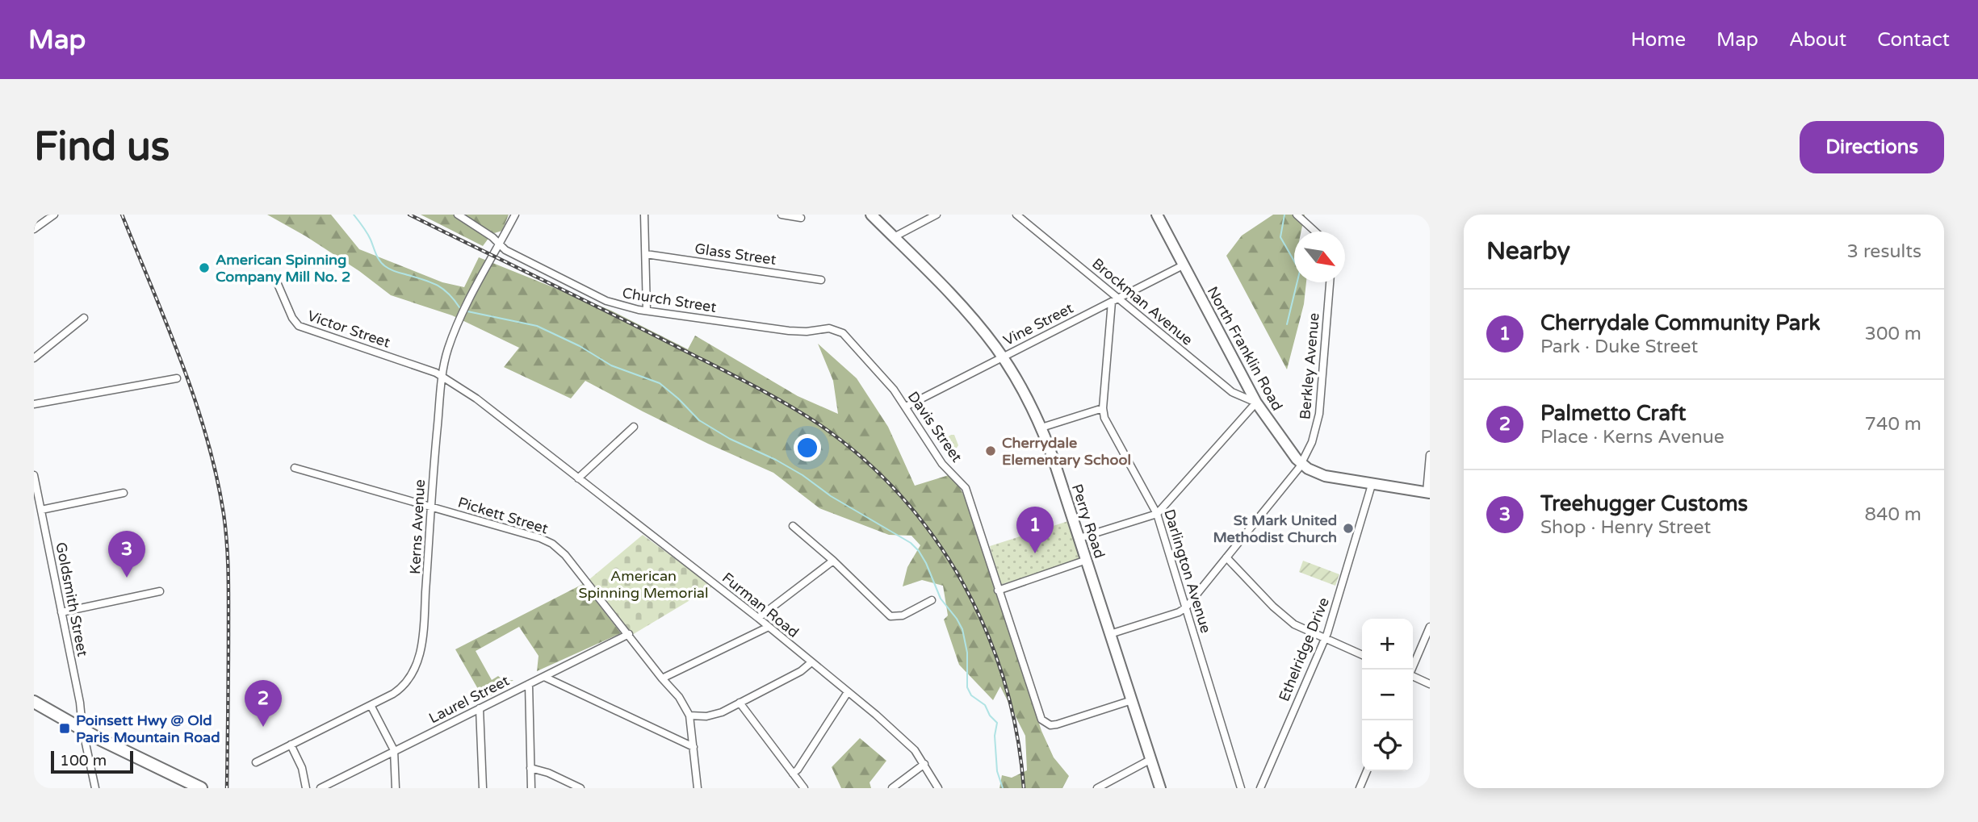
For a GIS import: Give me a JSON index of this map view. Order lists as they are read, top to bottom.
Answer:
{
  "streets": {
    "street": [
      "Glass Street",
      "Church Street",
      "Brockman Avenue",
      "Vine Street",
      "Victor Street",
      "North Franklin Road",
      "Berkley Avenue",
      "Davis Street",
      "Pickett Street",
      "Perry Road",
      "Kerns Avenue",
      "Darlington Avenue",
      "Goldsmith Street",
      "Furman Road",
      "Ethelridge Drive",
      "Laurel Street"
    ]
  },
  "crossings": [
    ["Church Street", "Davis Street"],
    ["Church Street", "Kerns Avenue"],
    ["Brockman Avenue", "Vine Street"],
    ["Brockman Avenue", "North Franklin Road"],
    ["Brockman Avenue", "Darlington Avenue"],
    ["Vine Street", "North Franklin Road"],
    ["Vine Street", "Davis Street"],
    ["Vine Street", "Perry Road"],
    ["Vine Street", "Darlington Avenue"],
    ["Victor Street", "Kerns Avenue"],
    ["Victor Street", "Furman Road"],
    ["North Franklin Road", "Berkley Avenue"],
    ["North Franklin Road", "Ethelridge Drive"],
    ["Berkley Avenue", "Perry Road"],
    ["Berkley Avenue", "Darlington Avenue"],
    ["Davis Street", "Perry Road"],
    ["Pickett Street", "Kerns Avenue"],
    ["Pickett Street", "Laurel Street"],
    ["Kerns Avenue", "Furman Road"]
  ],
  "parks": ["American Spinning Memorial"],
  "places": {
    "other": ["American Spinning Company Mill No. 2", "Cherrydale Elementary School", "St Mark United Methodist Church"],
    "transit": ["Poinsett Hwy @ Old Paris Mountain Road"]
  },
  "scale_bar": "100 m",
  "north": "bottom right",
  "page": {
    "header": "Map",
    "nav": [
      "Home",
      "Map",
      "About",
      "Contact"
    ],
    "buttons": "Directions",
    "title": "Find us",
    "heading": ["Nearby", "3 results"],
    "list": [
      {
        "mark": "1",
        "name": "Cherrydale Community Park",
        "note": "Park · Duke Street",
        "value": "300 m"
      },
      {
        "mark": "2",
        "name": "Palmetto Craft",
        "note": "Place · Kerns Avenue",
        "value": "740 m"
      },
      {
        "mark": "3",
        "name": "Treehugger Customs",
        "note": "Shop · Henry Street",
        "value": "840 m"
      }
    ],
    "pins": ["1", "3", "2"],
    "map_buttons": ["+", "−"],
    "scale": "100 m"
  }
}
